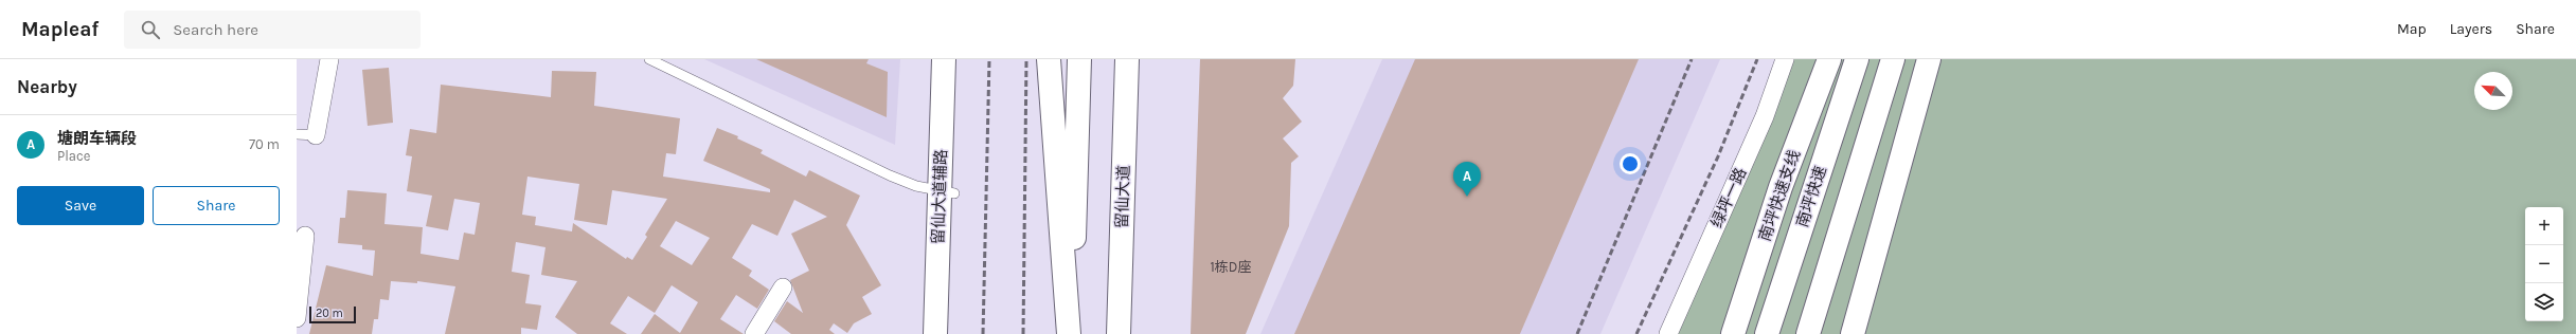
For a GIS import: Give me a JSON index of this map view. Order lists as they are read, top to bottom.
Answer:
{
  "streets": {
    "main road": [
      "南坪快速支线",
      "留仙大道辅路",
      "留仙大道",
      "南坪快速"
    ],
    "street": ["绿坪一路"]
  },
  "house_numbers": ["1栋D座"],
  "scale_bar": "20 m",
  "north": "top left",
  "page": {
    "header": "Mapleaf",
    "search": "Search here",
    "nav": ["Map", "Layers", "Share"],
    "heading": "Nearby",
    "list": [
      {
        "mark": "A",
        "name": "塘朗车辆段",
        "note": "Place",
        "value": "70 m"
      }
    ],
    "pins": "A",
    "buttons": ["Save", "Share"],
    "map_buttons": ["+", "−"],
    "scale": "20 m"
  }
}
